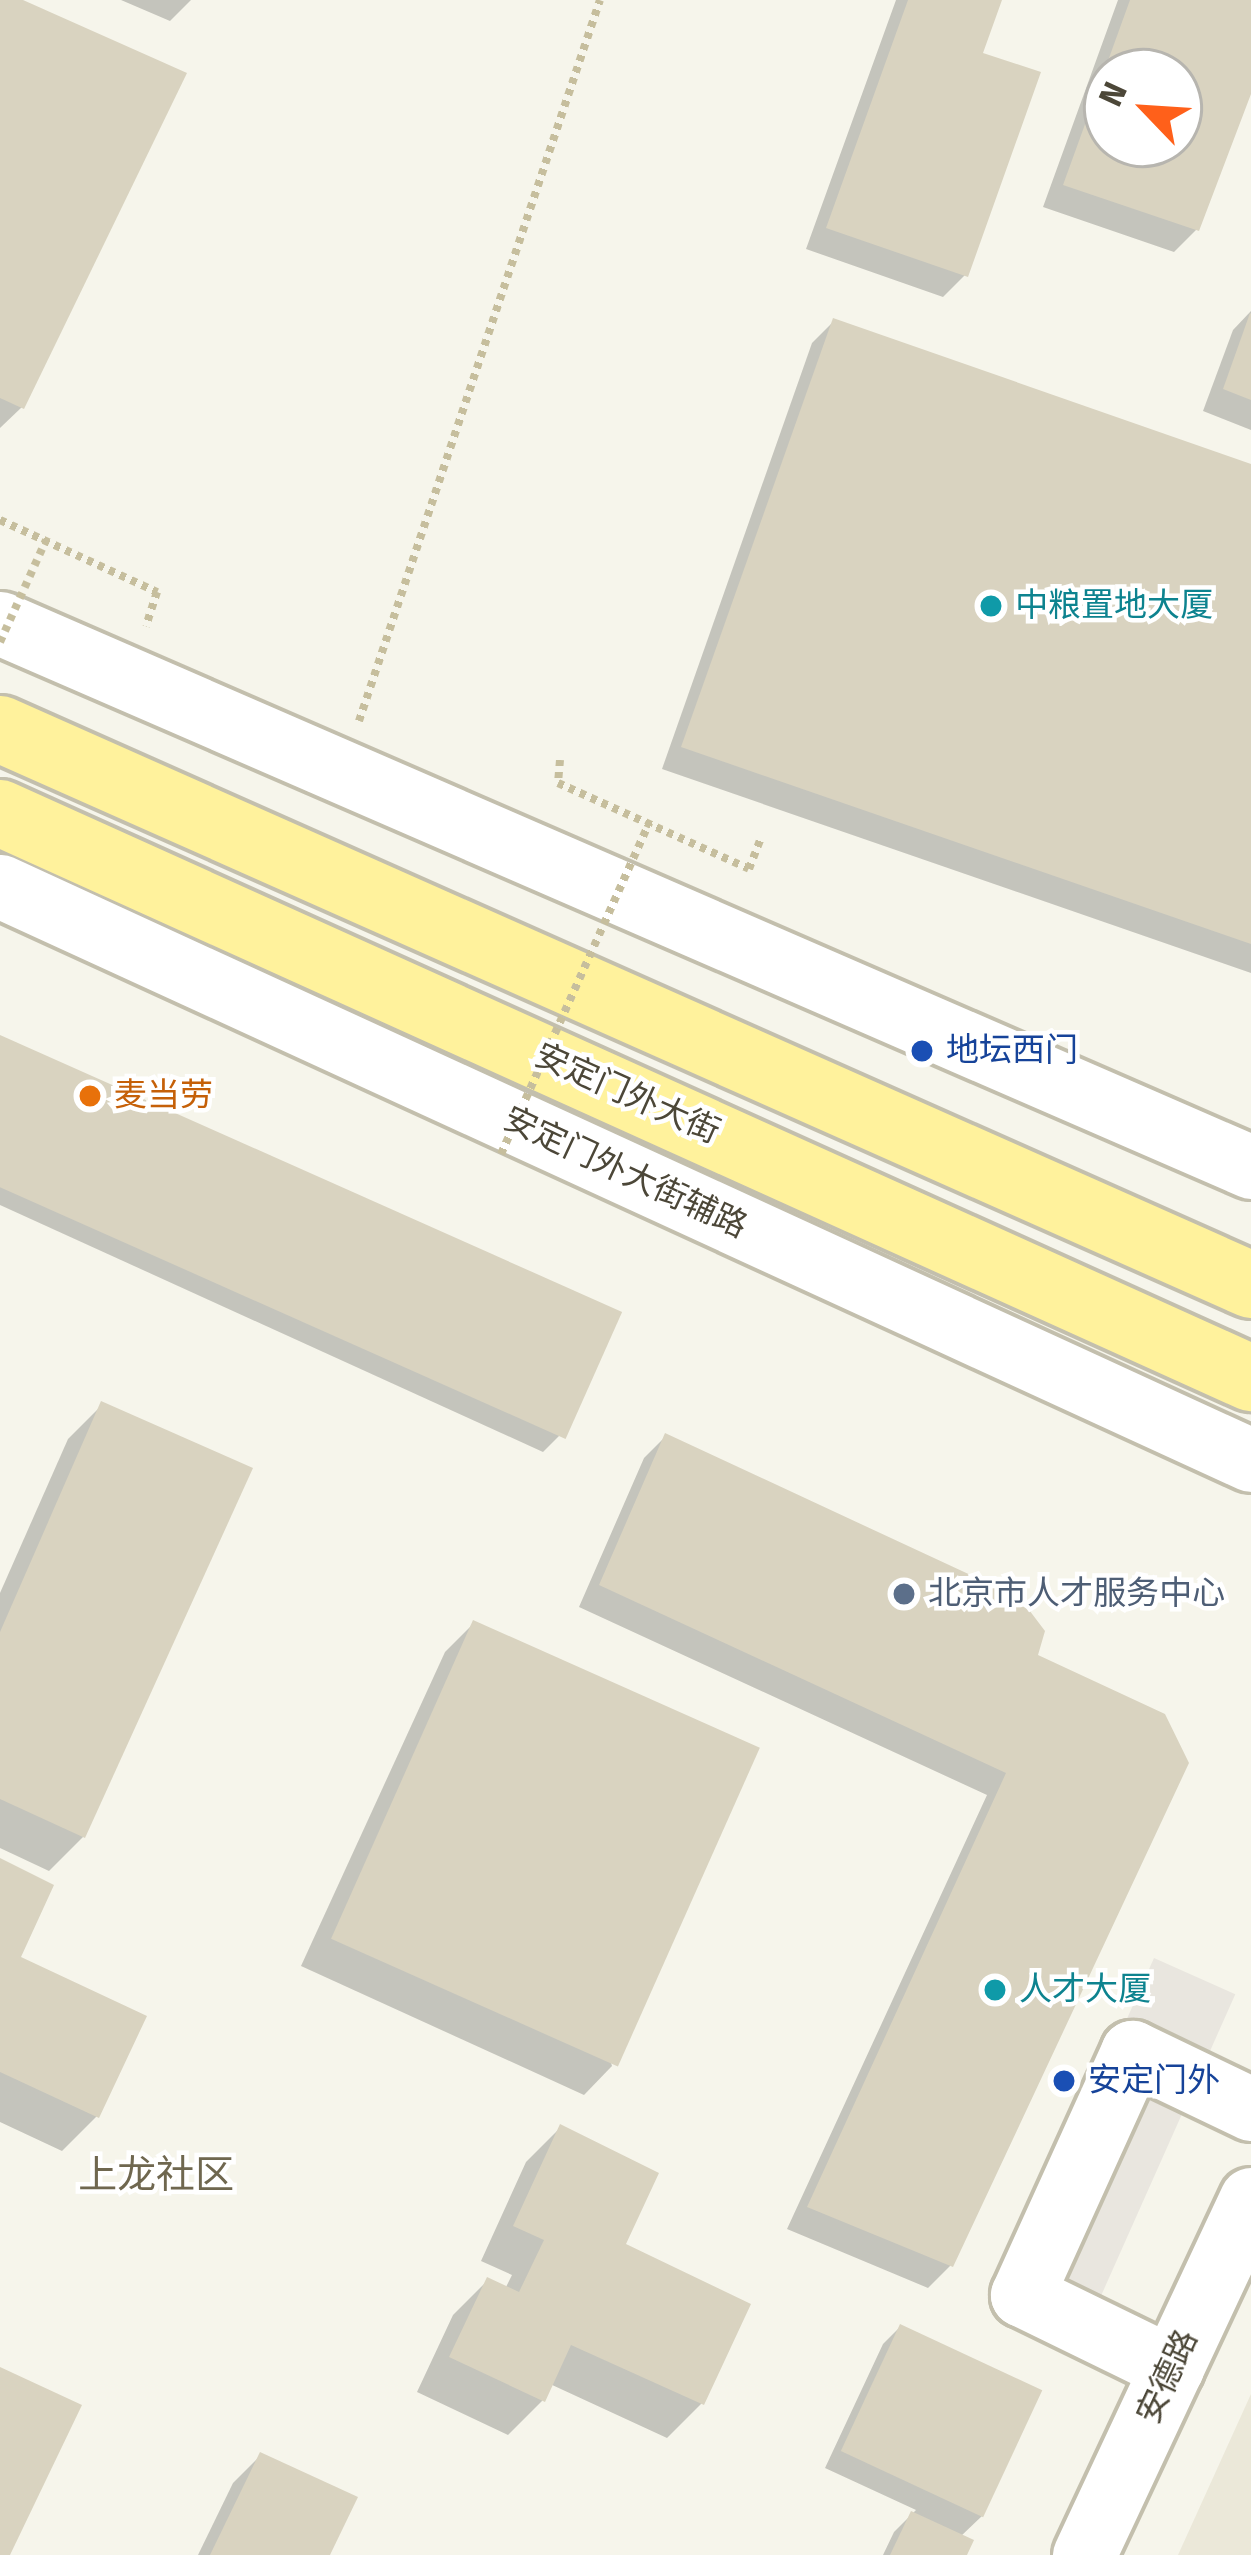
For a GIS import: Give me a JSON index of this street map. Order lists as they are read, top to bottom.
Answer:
{
  "streets": {
    "main road": ["安定门外大街"],
    "street": ["安定门外大街辅路", "安德路"]
  },
  "districts": ["上龙社区"],
  "places": [
    "中粮置地大厦",
    "地坛西门",
    "麦当劳",
    "北京市人才服务中心",
    "人才大厦",
    "安定门外"
  ],
  "north": "top left"
}
